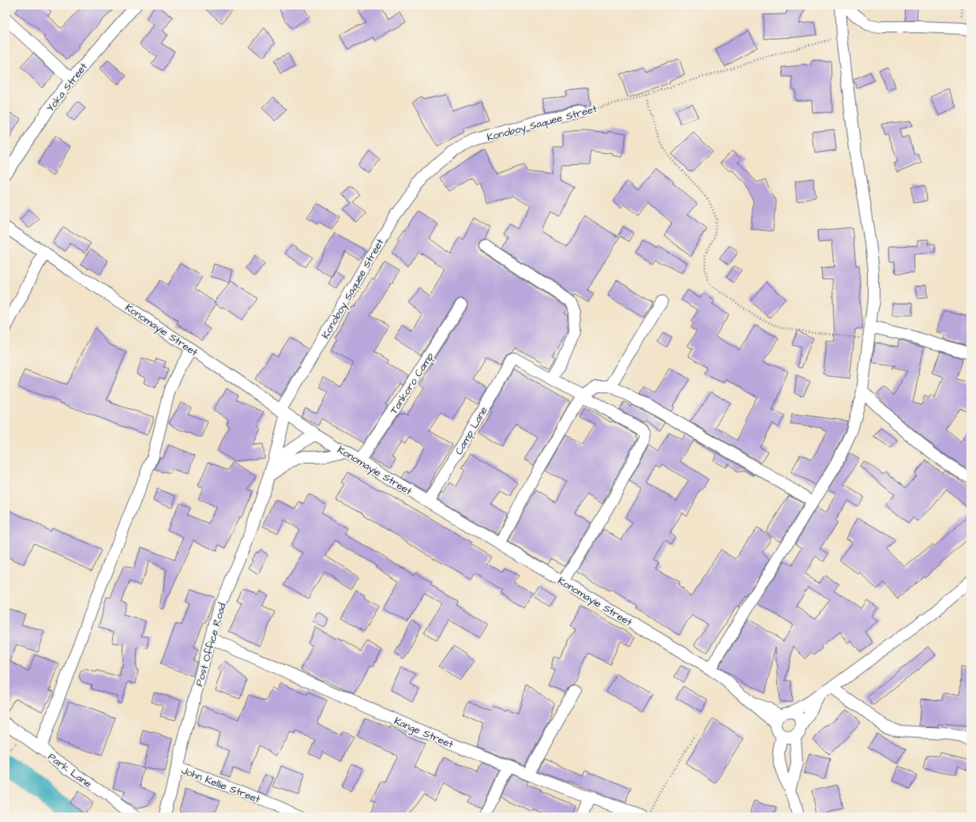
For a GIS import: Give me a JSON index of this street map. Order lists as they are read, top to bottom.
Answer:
{
  "streets": {
    "street": [
      "Yoka Street",
      "Konoboy Saquee Street",
      "Konomayie Street",
      "Tankoro Camp",
      "Camp Lane",
      "Post Office Road",
      "Kange Street",
      "Park Lane",
      "John Kellie Street"
    ]
  },
  "crossings": [
    ["Konoboy Saquee Street", "Konomayie Street"],
    ["Konoboy Saquee Street", "Post Office Road"],
    ["Konomayie Street", "Tankoro Camp"],
    ["Konomayie Street", "Camp Lane"],
    ["Konomayie Street", "Post Office Road"],
    ["Post Office Road", "Kange Street"],
    ["Post Office Road", "John Kellie Street"]
  ]
}
